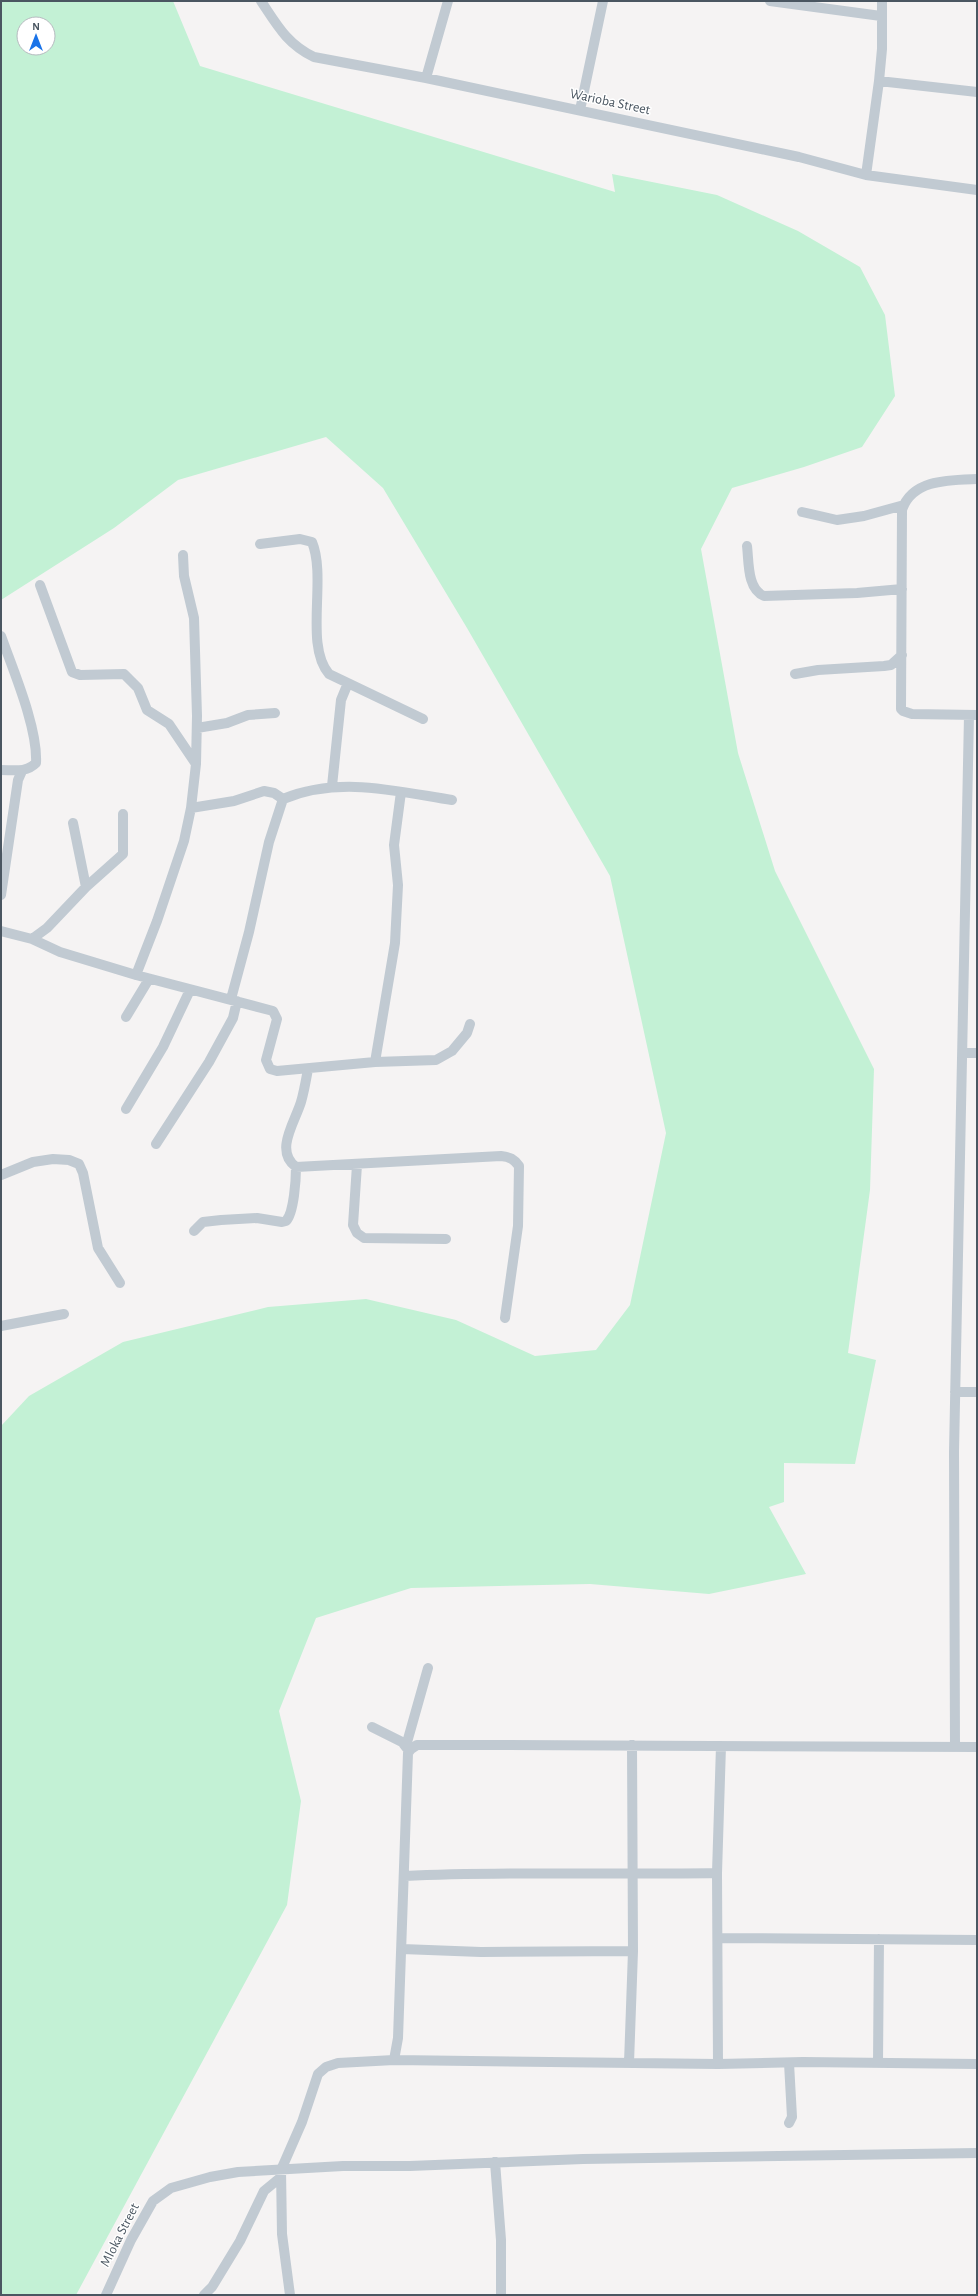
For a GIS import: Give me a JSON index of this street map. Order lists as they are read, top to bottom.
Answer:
{
  "streets": {
    "street": ["Warioba Street", "Mloka Street"]
  },
  "north": "top"
}
